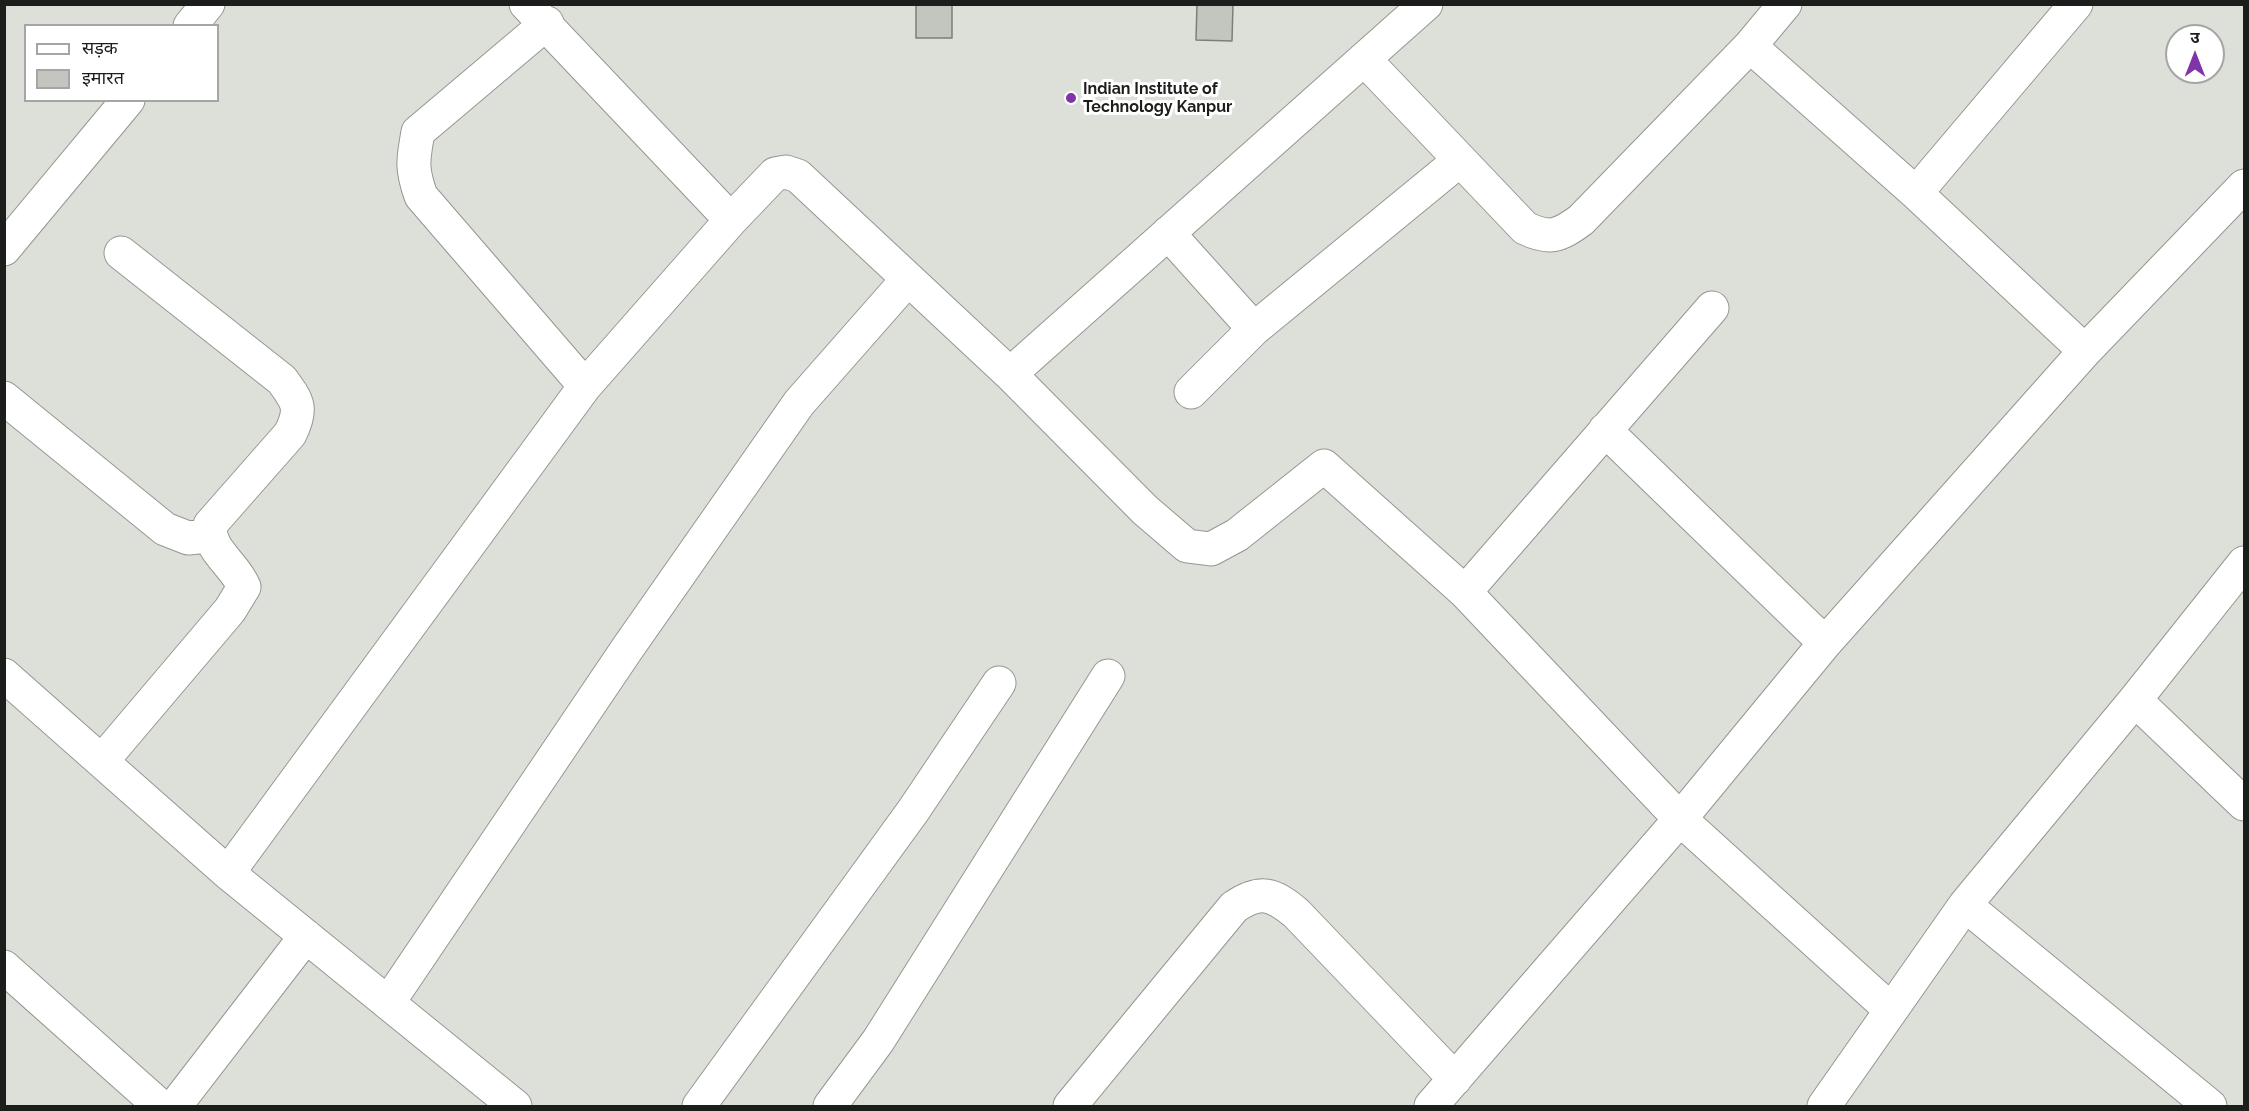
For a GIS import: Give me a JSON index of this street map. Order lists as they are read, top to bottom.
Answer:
{
  "places": ["Indian Institute of Technology Kanpur"],
  "legend": ["सड़क", "इमारत"],
  "north": "top"
}
